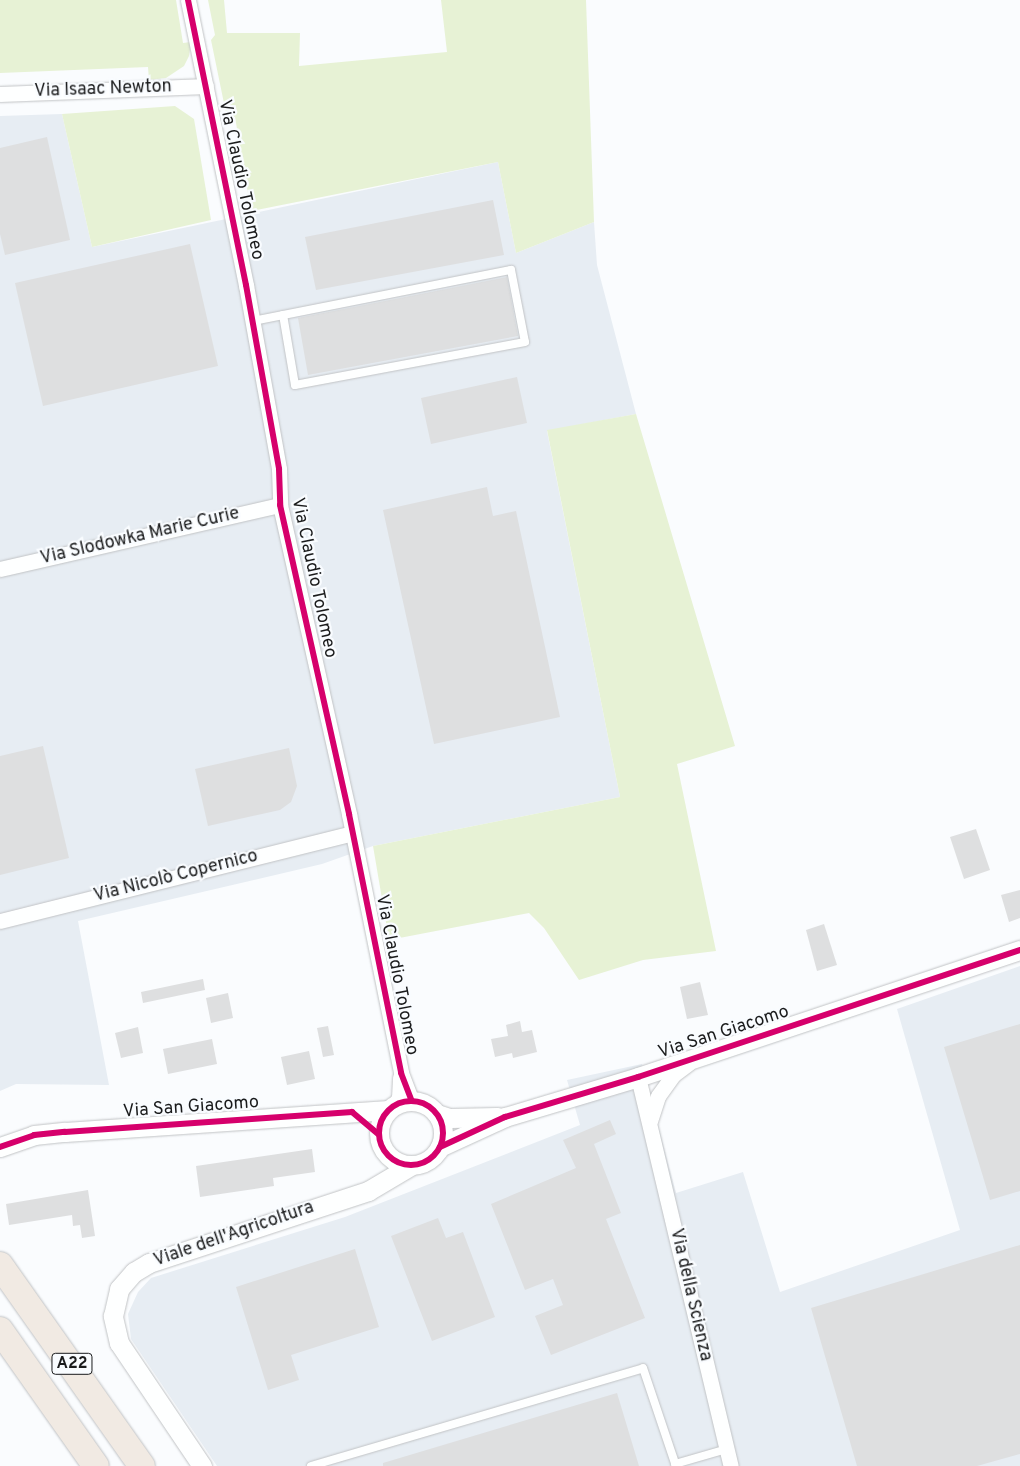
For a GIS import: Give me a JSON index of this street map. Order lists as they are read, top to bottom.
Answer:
{
  "streets": {
    "highway": ["A22"],
    "street": [
      "Via Isaac Newton",
      "Via Claudio Tolomeo",
      "Via Slodowka Marie Curie",
      "Via Nicolò Copernico",
      "Via San Giacomo",
      "Viale dell'Agricoltura",
      "Via della Scienza"
    ]
  },
  "crossings": [
    ["Via Isaac Newton", "Via Claudio Tolomeo"],
    ["Via Claudio Tolomeo", "Via Slodowka Marie Curie"],
    ["Via Claudio Tolomeo", "Via Nicolò Copernico"],
    ["Via Claudio Tolomeo", "Via San Giacomo"],
    ["Via Claudio Tolomeo", "Viale dell'Agricoltura"],
    ["Via San Giacomo", "Viale dell'Agricoltura"],
    ["Via San Giacomo", "Via della Scienza"]
  ]
}
